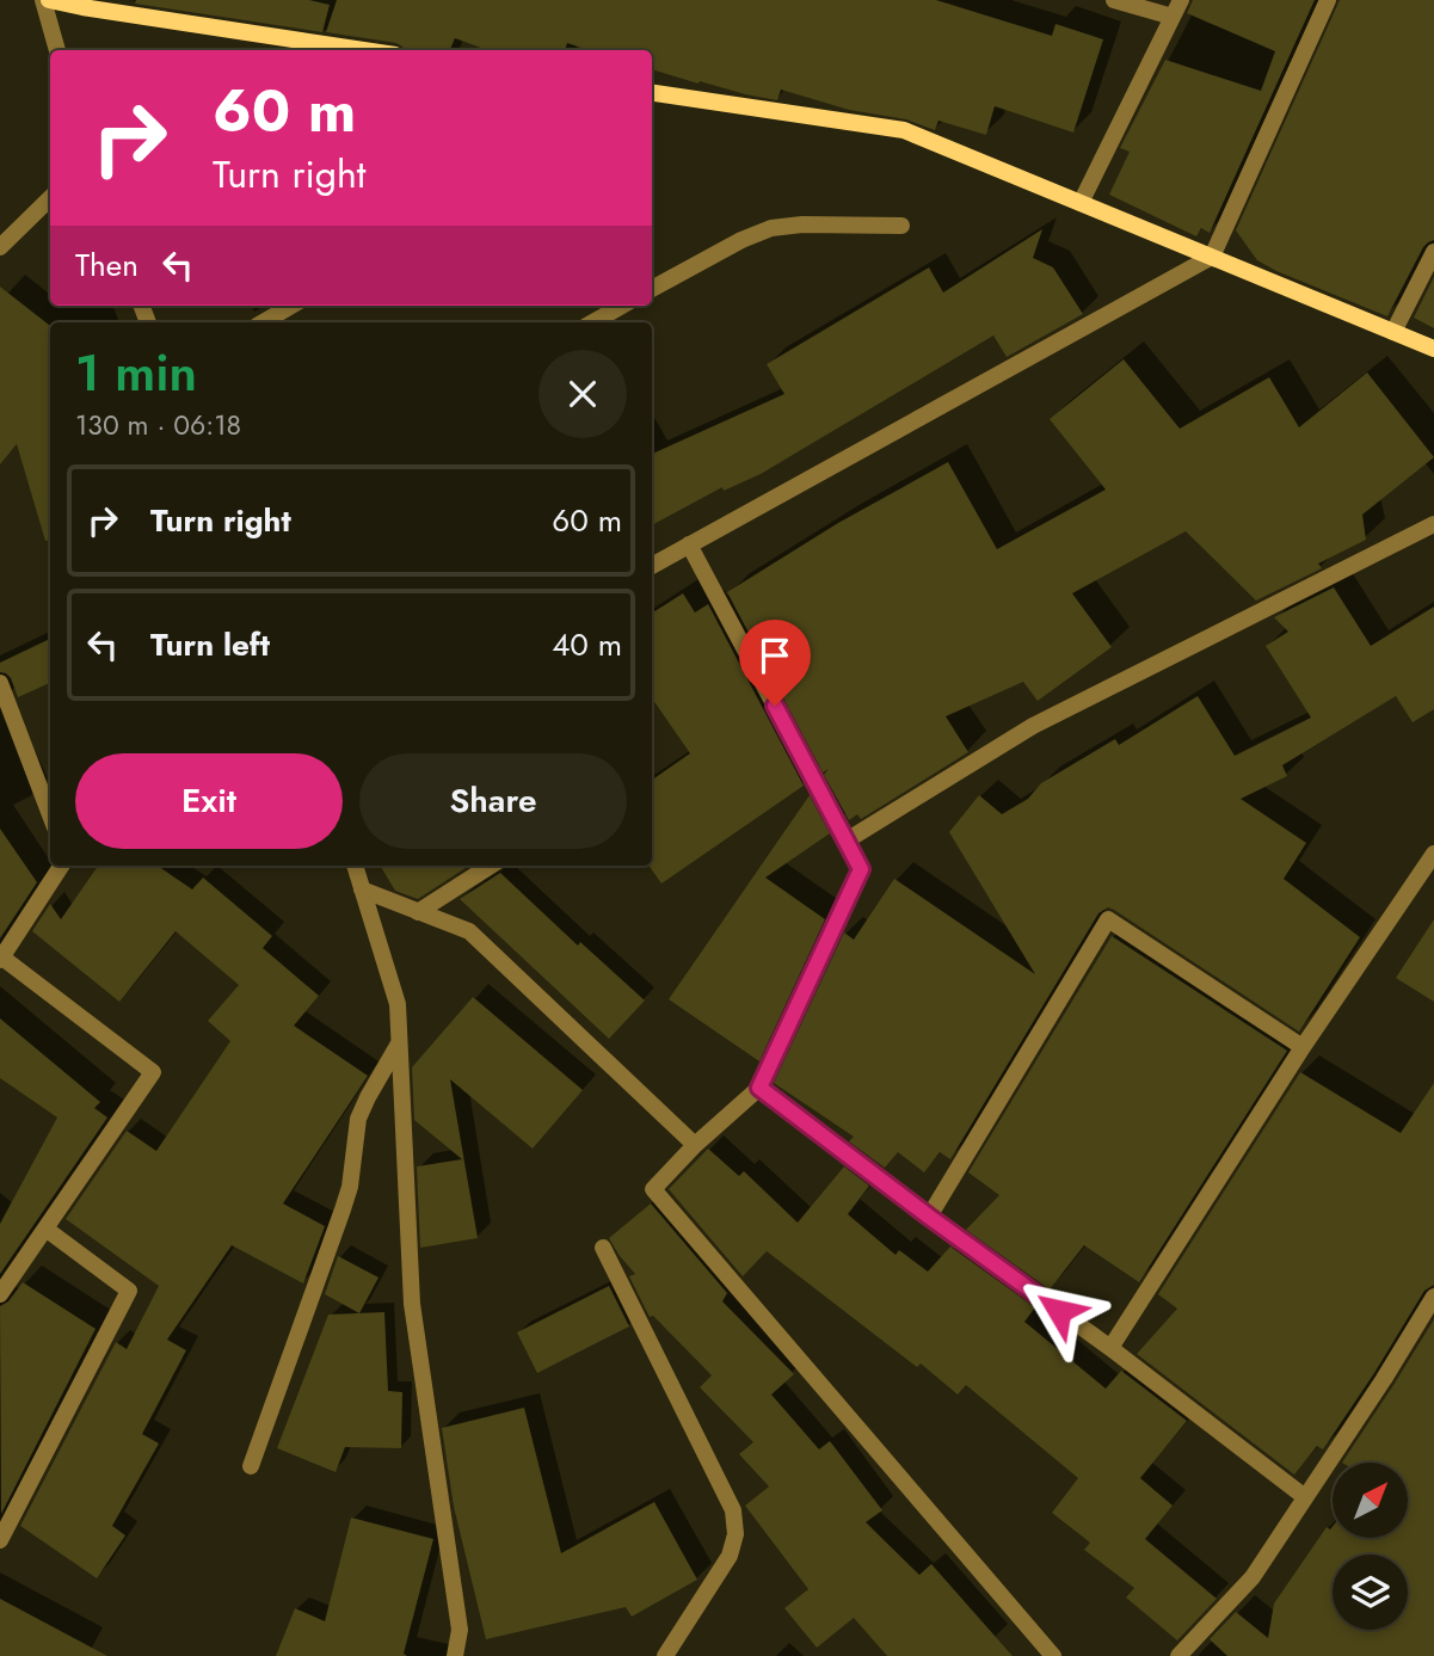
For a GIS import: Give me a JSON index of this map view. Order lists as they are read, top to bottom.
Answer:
{
  "north": "top right",
  "page": {
    "turn": ["60 m", "Turn right"],
    "then": "Then",
    "heading": ["1 min", "130 m · 06:18"],
    "list": [
      {
        "name": "Turn right",
        "value": "60 m"
      },
      {
        "name": "Turn left",
        "value": "40 m"
      }
    ],
    "buttons": ["Exit", "Share"]
  }
}
